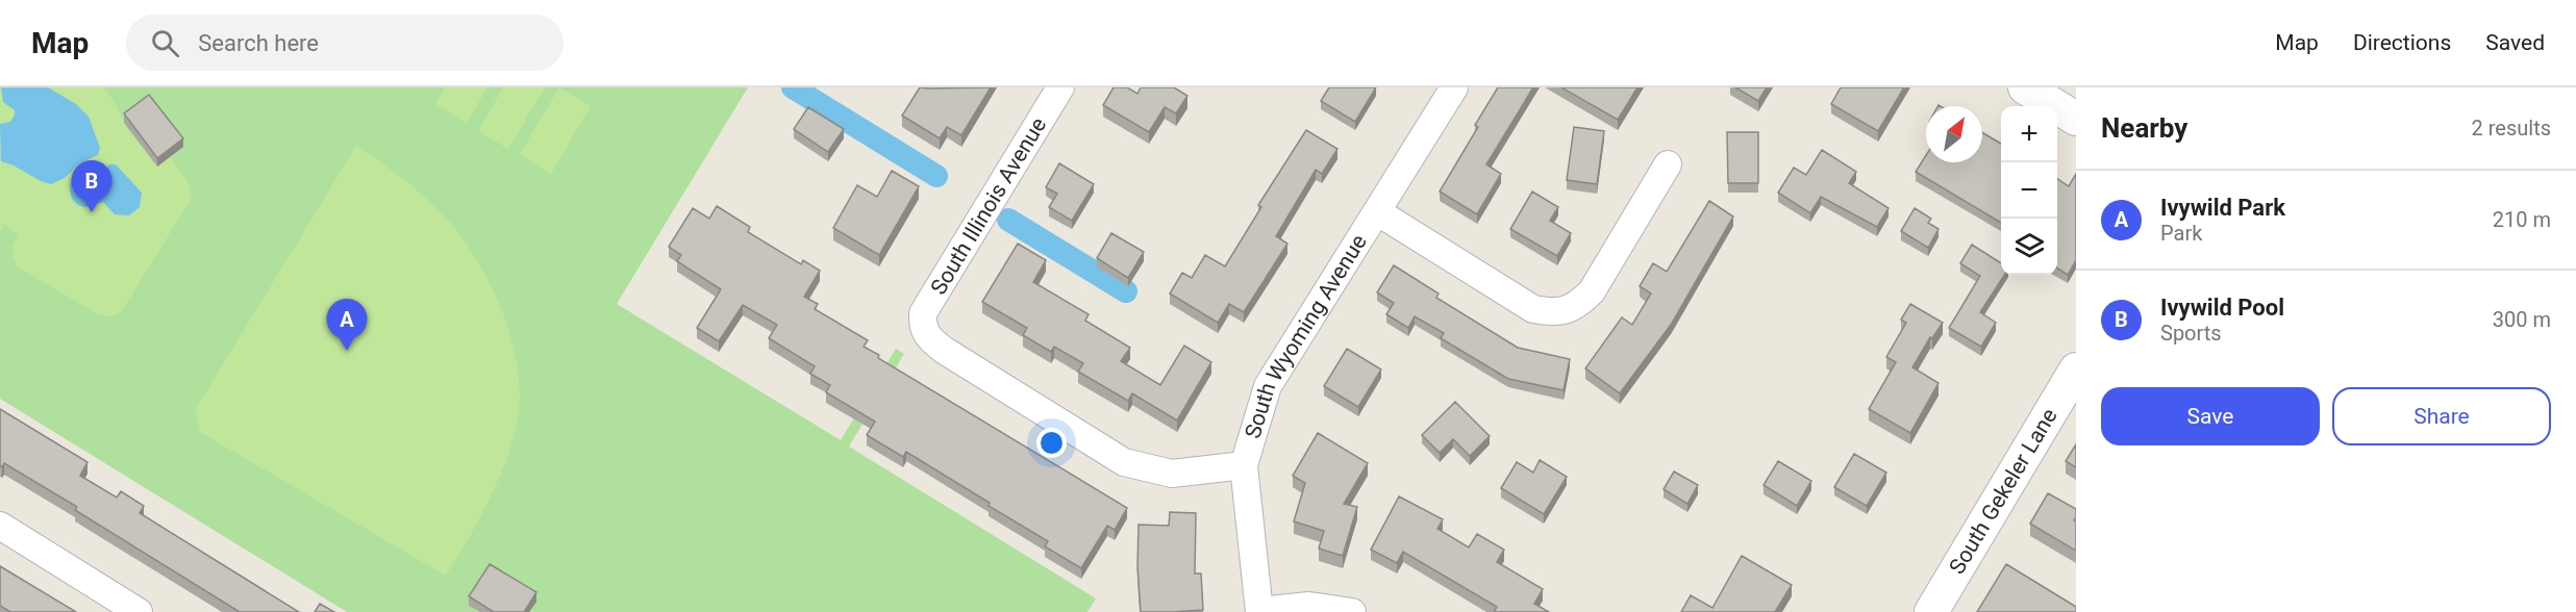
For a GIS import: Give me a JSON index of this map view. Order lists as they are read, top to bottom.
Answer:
{
  "streets": {
    "street": ["South Illinois Avenue", "South Wyoming Avenue", "South Gekeler Lane"]
  },
  "crossings": [
    ["South Illinois Avenue", "South Wyoming Avenue"]
  ],
  "north": "top right",
  "page": {
    "header": "Map",
    "search": "Search here",
    "nav": ["Map", "Directions", "Saved"],
    "heading": ["Nearby", "2 results"],
    "map_buttons": ["+", "−"],
    "pins": ["B", "A"],
    "list": [
      {
        "mark": "A",
        "name": "Ivywild Park",
        "note": "Park",
        "value": "210 m"
      },
      {
        "mark": "B",
        "name": "Ivywild Pool",
        "note": "Sports",
        "value": "300 m"
      }
    ],
    "buttons": ["Save", "Share"]
  }
}
